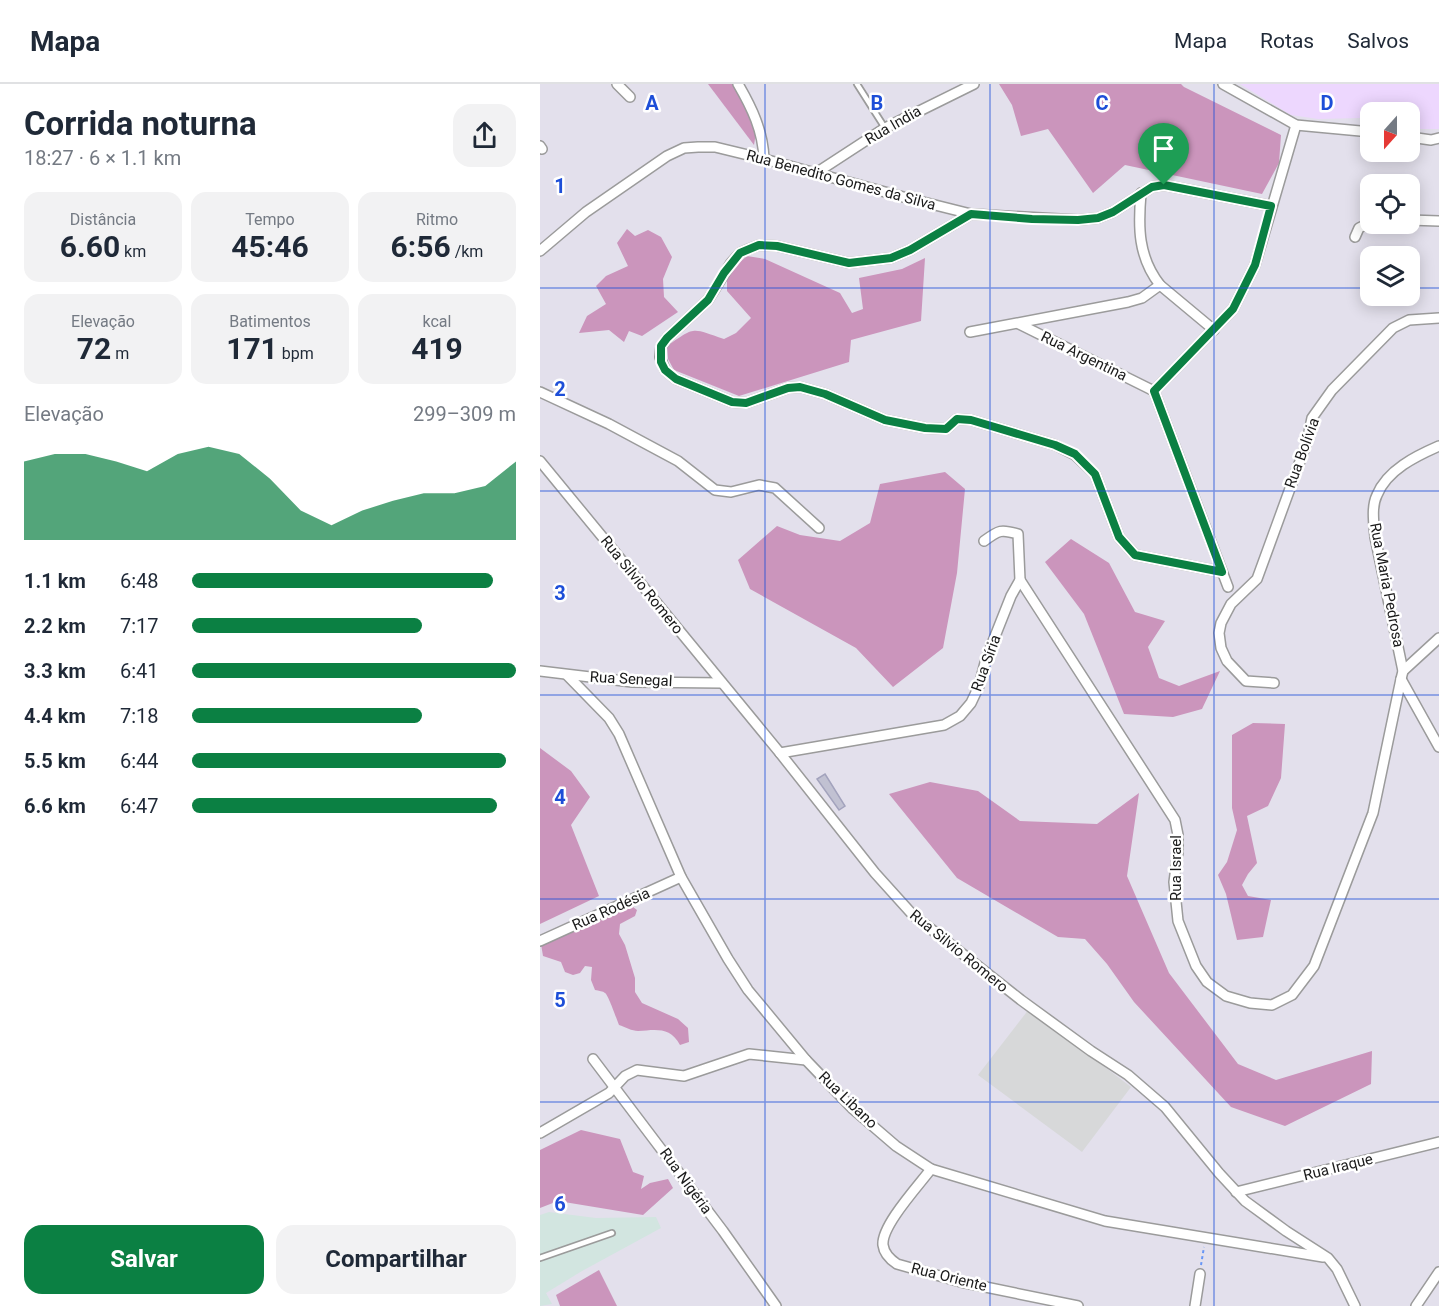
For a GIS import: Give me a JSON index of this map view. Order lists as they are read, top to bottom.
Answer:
{
  "streets": {
    "street": [
      "Rua India",
      "Rua Benedito Gomes da Silva",
      "Rua Argentina",
      "Rua Bolívia",
      "Rua Silvio Romero",
      "Rua Maria Pedrosa",
      "Rua Síria",
      "Rua Senegal",
      "Rua Israel",
      "Rua Rodésia",
      "Rua Libano",
      "Rua Iraque",
      "Rua Nigéria",
      "Rua Oriente"
    ]
  },
  "crossings": [
    ["Rua India", "Rua Benedito Gomes da Silva"],
    ["Rua Silvio Romero", "Rua Síria"],
    ["Rua Silvio Romero", "Rua Senegal"],
    ["Rua Silvio Romero", "Rua Libano"],
    ["Rua Silvio Romero", "Rua Iraque"],
    ["Rua Maria Pedrosa", "Rua Israel"],
    ["Rua Síria", "Rua Israel"],
    ["Rua Senegal", "Rua Libano"],
    ["Rua Rodésia", "Rua Libano"],
    ["Rua Libano", "Rua Oriente"]
  ],
  "north": "bottom",
  "page": {
    "header": "Mapa",
    "nav": ["Mapa", "Rotas", "Salvos"],
    "heading": ["Corrida noturna", "18:27 · 6 × 1.1 km"],
    "stats": [
      ["Distância", "6.60 km"],
      ["Tempo", "45:46"],
      ["Ritmo", "6:56 /km"],
      ["Elevação", "72 m"],
      ["Batimentos", "171 bpm"],
      ["kcal", "419"]
    ],
    "chart": ["Elevação", "299–309 m"],
    "list": [
      {
        "name": "1.1 km",
        "note": "6:48"
      },
      {
        "name": "2.2 km",
        "note": "7:17"
      },
      {
        "name": "3.3 km",
        "note": "6:41"
      },
      {
        "name": "4.4 km",
        "note": "7:18"
      },
      {
        "name": "5.5 km",
        "note": "6:44"
      },
      {
        "name": "6.6 km",
        "note": "6:47"
      }
    ],
    "buttons": ["Salvar", "Compartilhar"]
  },
  "grid": {
    "columns": [
      "A",
      "B",
      "C",
      "D"
    ],
    "rows": [
      "1",
      "2",
      "3",
      "4",
      "5",
      "6"
    ]
  }
}
